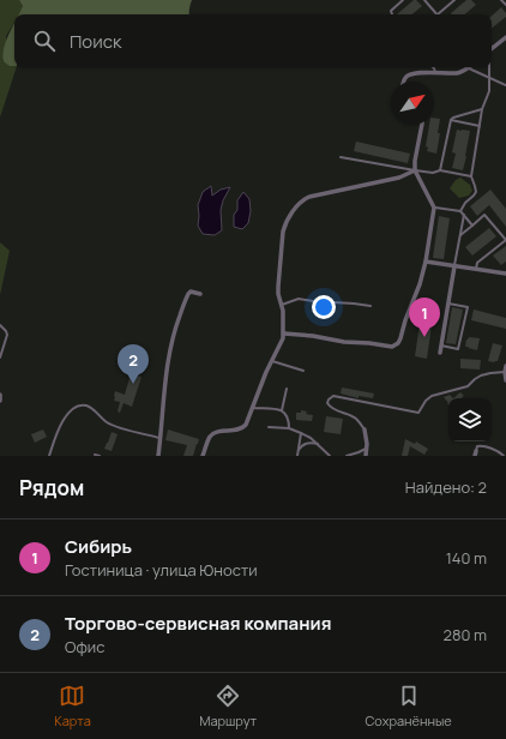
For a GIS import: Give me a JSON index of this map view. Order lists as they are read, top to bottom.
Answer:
{
  "north": "top right",
  "page": {
    "search": "Поиск",
    "pins": ["1", "2"],
    "heading": ["Рядом", "Найдено: 2"],
    "list": [
      {
        "mark": "1",
        "name": "Сибирь",
        "note": "Гостиница · улица Юности",
        "value": "140 m"
      },
      {
        "mark": "2",
        "name": "Торгово-сервисная компания",
        "note": "Офис",
        "value": "280 m"
      }
    ],
    "nav": ["Карта", "Маршрут", "Сохранённые"]
  }
}
